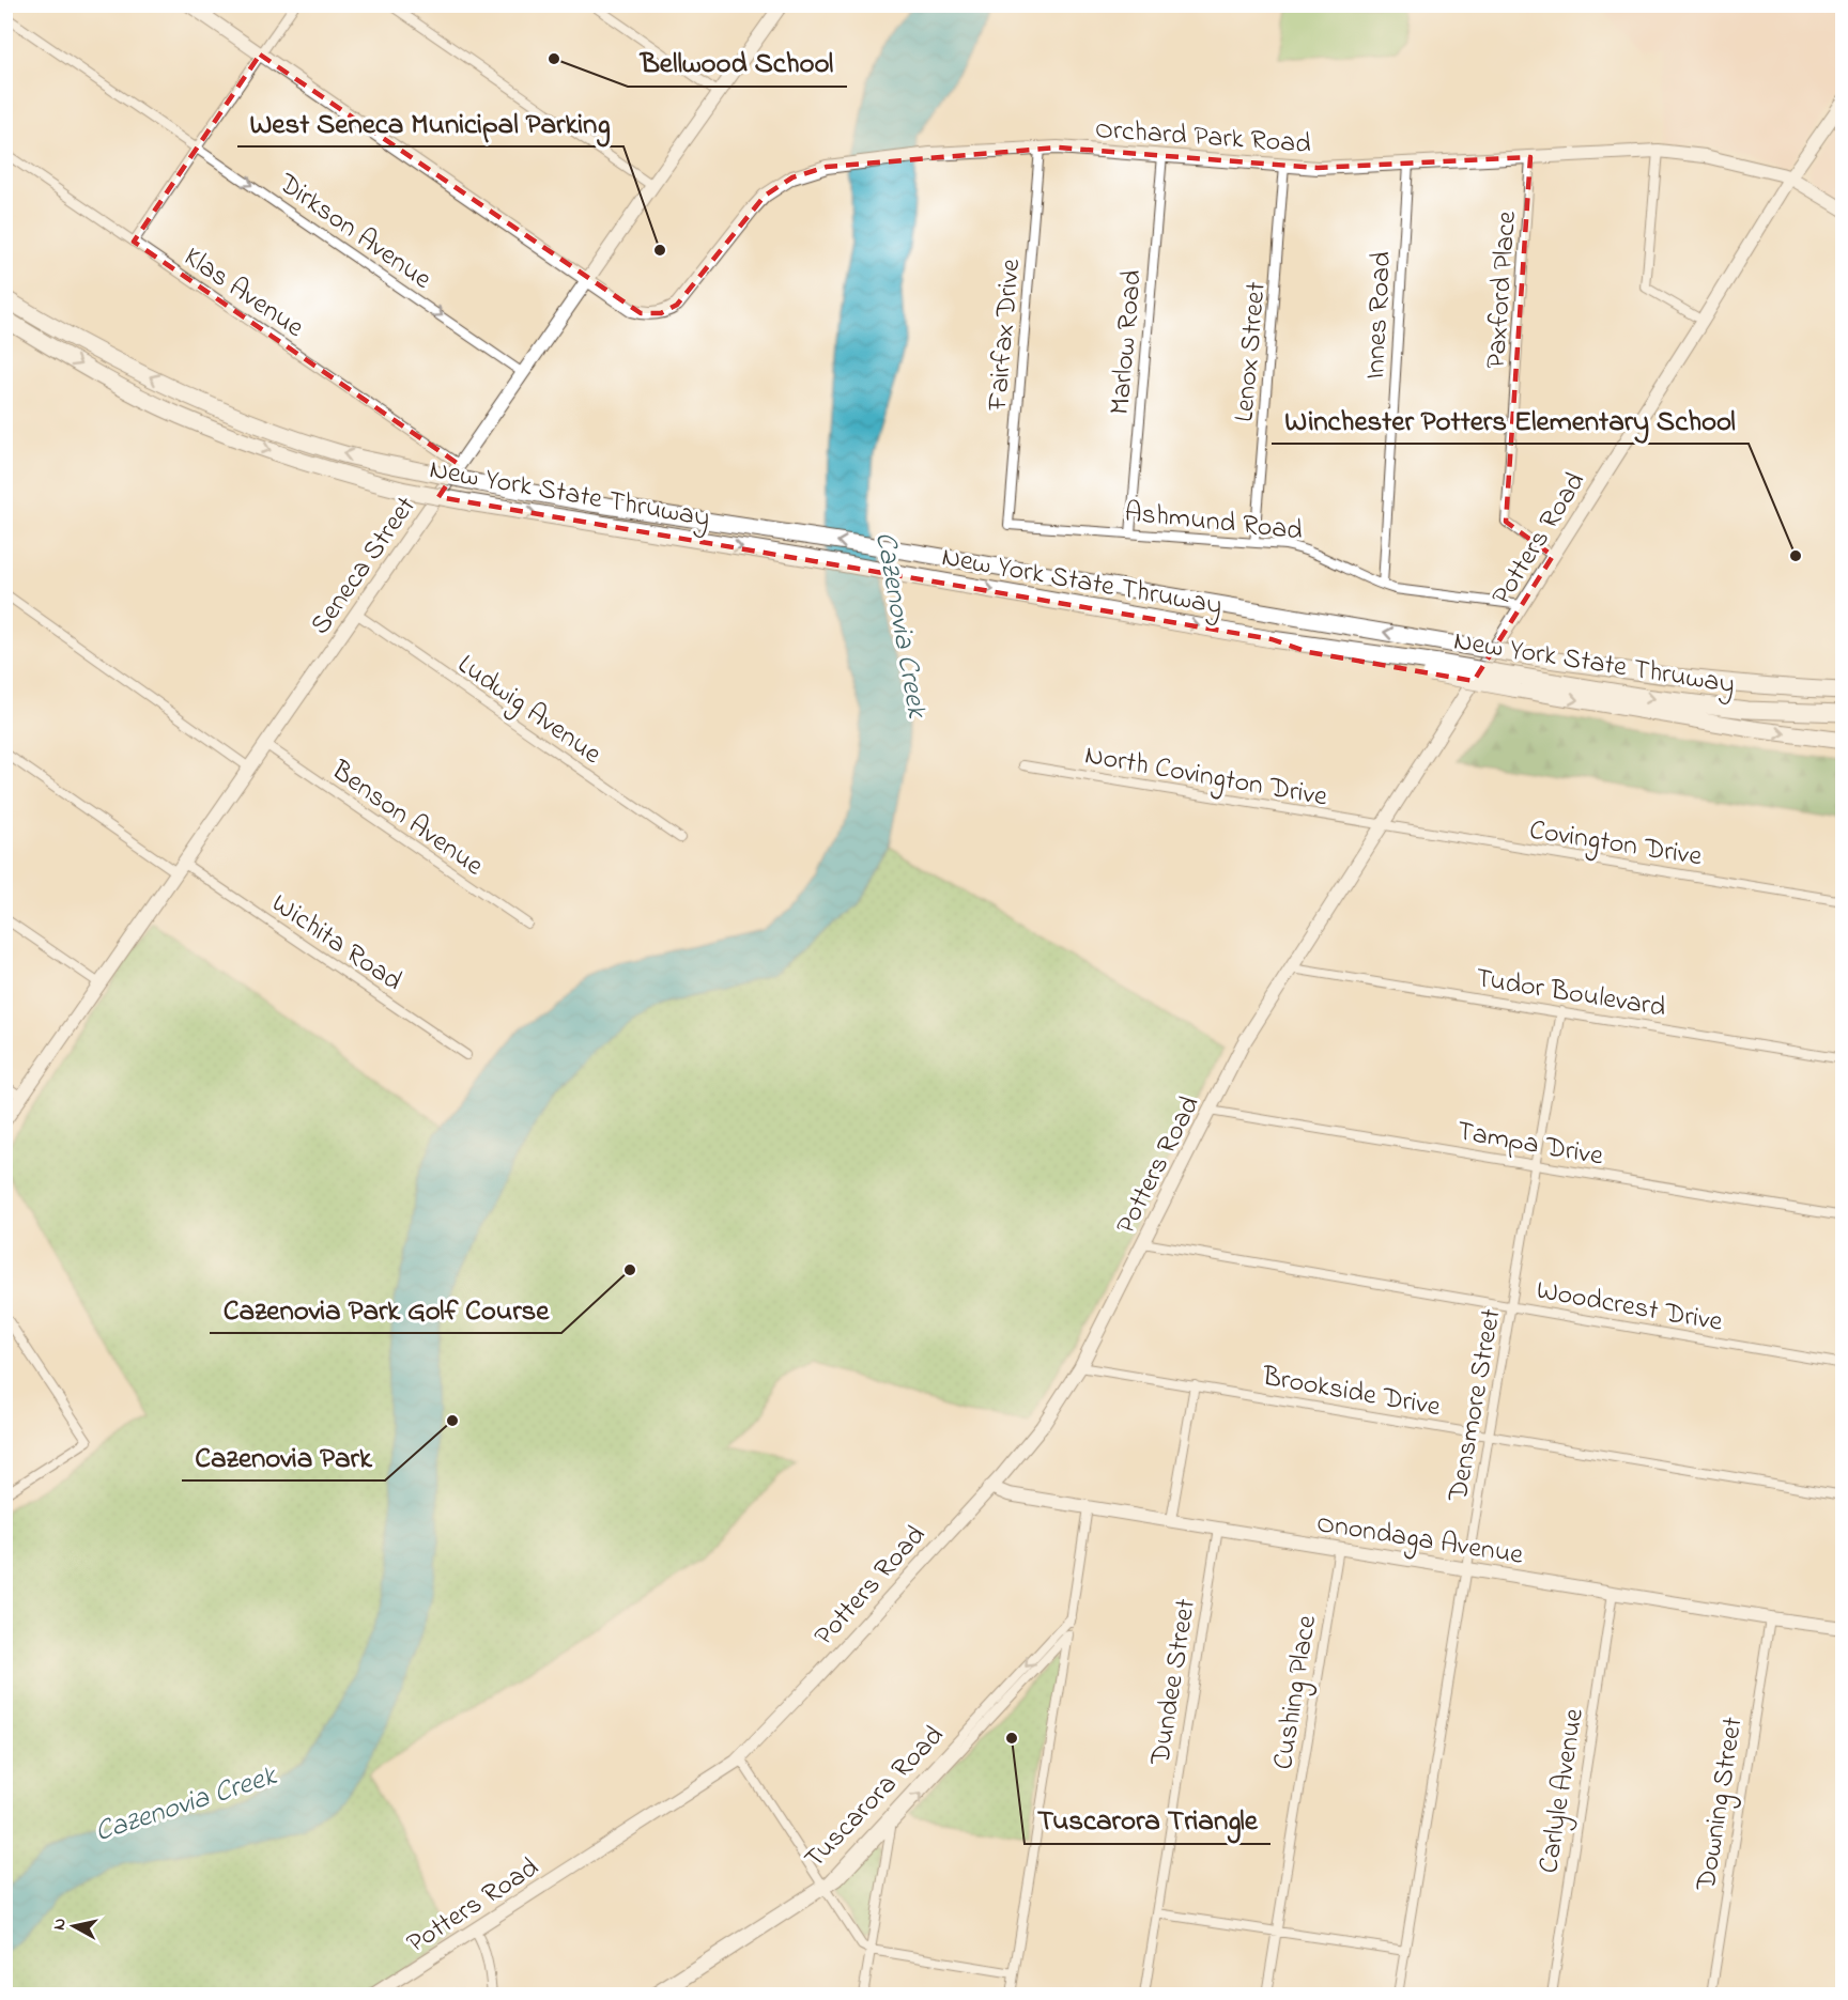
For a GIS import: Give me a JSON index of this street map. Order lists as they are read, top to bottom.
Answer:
{
  "streets": {
    "highway": ["New York State Thruway"],
    "street": [
      "Orchard Park Road",
      "Dirkson Avenue",
      "Paxford Place",
      "Klas Avenue",
      "Innes Road",
      "Fairfax Drive",
      "Marlow Road",
      "Lenox Street",
      "Ashmund Road",
      "Potters Road",
      "Seneca Street",
      "Ludwig Avenue",
      "North Covington Drive",
      "Benson Avenue",
      "Covington Drive",
      "Wichita Road",
      "Tudor Boulevard",
      "Tampa Drive",
      "Woodcrest Drive",
      "Brookside Drive",
      "Densmore Street",
      "Onondaga Avenue",
      "Dundee Street",
      "Cushing Place",
      "Carlyle Avenue",
      "Tuscarora Road",
      "Downing Street"
    ]
  },
  "crossings": [
    ["Orchard Park Road", "Paxford Place"],
    ["Orchard Park Road", "Innes Road"],
    ["Orchard Park Road", "Fairfax Drive"],
    ["Orchard Park Road", "Marlow Road"],
    ["Orchard Park Road", "Lenox Street"],
    ["Orchard Park Road", "Potters Road"],
    ["Orchard Park Road", "Seneca Street"],
    ["Dirkson Avenue", "Seneca Street"],
    ["Paxford Place", "Potters Road"],
    ["Klas Avenue", "Seneca Street"],
    ["Innes Road", "Ashmund Road"],
    ["Fairfax Drive", "Ashmund Road"],
    ["Marlow Road", "Ashmund Road"],
    ["Lenox Street", "Ashmund Road"],
    ["Ashmund Road", "Potters Road"],
    ["Potters Road", "North Covington Drive"],
    ["Potters Road", "Covington Drive"],
    ["Potters Road", "Tudor Boulevard"],
    ["Potters Road", "Tampa Drive"],
    ["Potters Road", "Woodcrest Drive"],
    ["Potters Road", "Brookside Drive"],
    ["Potters Road", "Onondaga Avenue"],
    ["Seneca Street", "Ludwig Avenue"],
    ["Seneca Street", "Benson Avenue"],
    ["Seneca Street", "Wichita Road"],
    ["North Covington Drive", "Covington Drive"],
    ["Tudor Boulevard", "Densmore Street"],
    ["Tampa Drive", "Densmore Street"],
    ["Woodcrest Drive", "Densmore Street"],
    ["Brookside Drive", "Densmore Street"],
    ["Densmore Street", "Onondaga Avenue"],
    ["Onondaga Avenue", "Dundee Street"],
    ["Onondaga Avenue", "Cushing Place"],
    ["Onondaga Avenue", "Carlyle Avenue"],
    ["Onondaga Avenue", "Downing Street"]
  ],
  "one_way": ["Dirkson Avenue"],
  "water": ["Cazenovia Creek"],
  "places": [
    "Bellwood School",
    "West Seneca Municipal Parking",
    "Winchester Potters Elementary School",
    "Cazenovia Park Golf Course",
    "Cazenovia Park",
    "Tuscarora Triangle"
  ],
  "north": "left"
}
